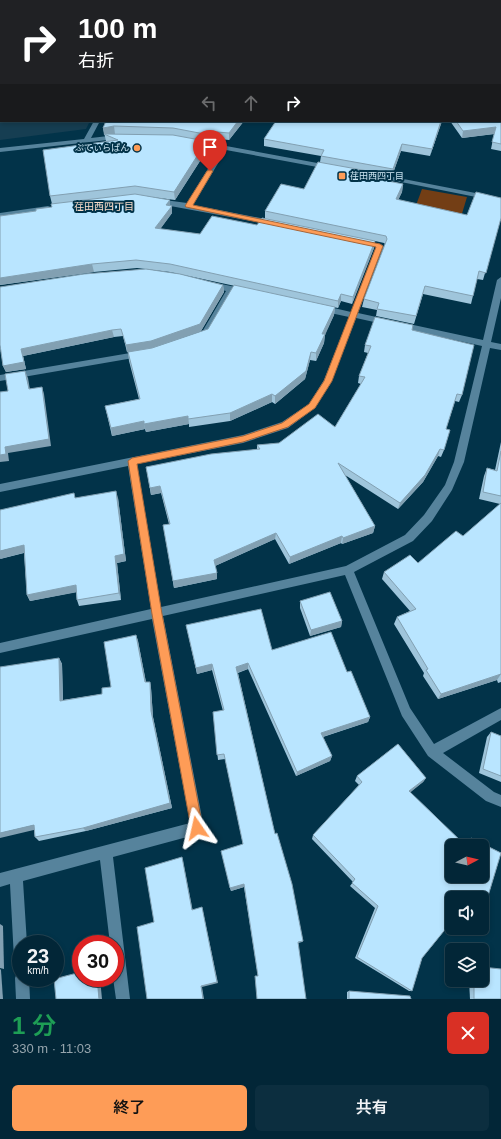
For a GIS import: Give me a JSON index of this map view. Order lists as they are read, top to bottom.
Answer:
{
  "districts": ["荏田西四丁目"],
  "places": {
    "other": ["ぷてぃらぱん"],
    "transit": ["荏田西四丁目"]
  },
  "north": "right",
  "page": {
    "turn": ["100 m", "右折"],
    "speed": "23 km/h",
    "limit": "30",
    "heading": ["1 分", "330 m · 11:03"],
    "buttons": ["終了", "共有"]
  }
}
